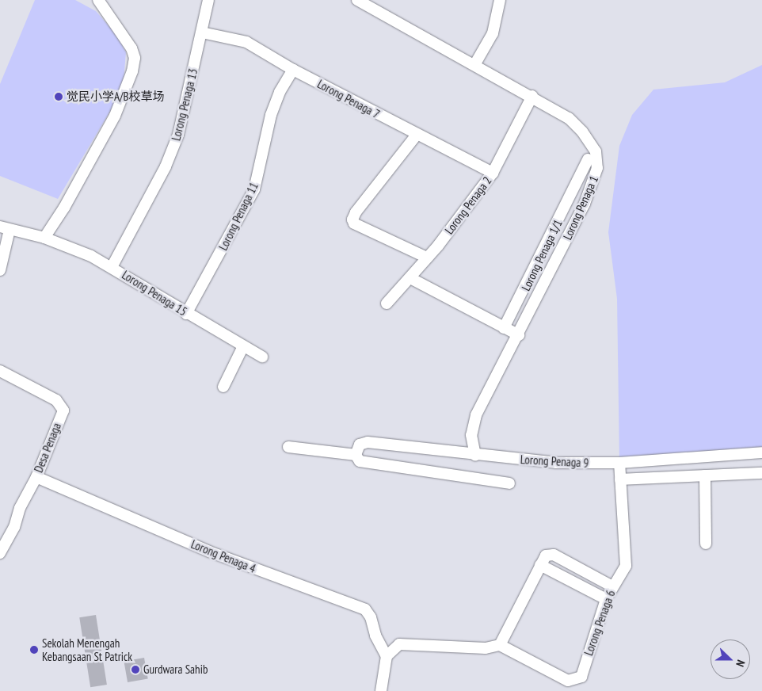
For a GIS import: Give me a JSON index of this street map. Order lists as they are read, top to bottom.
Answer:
{
  "streets": {
    "street": [
      "Lorong Penaga 7",
      "Lorong Penaga 13",
      "Lorong Penaga 2",
      "Lorong Penaga 1",
      "Lorong Penaga 11",
      "Lorong Penaga 1/1",
      "Lorong Penaga 15",
      "Desa Penaga",
      "Lorong Penaga 9",
      "Lorong Penaga 4",
      "Lorong Penaga 6"
    ]
  },
  "crossings": [
    ["Lorong Penaga 7", "Lorong Penaga 13"],
    ["Lorong Penaga 7", "Lorong Penaga 2"],
    ["Lorong Penaga 7", "Lorong Penaga 11"],
    ["Lorong Penaga 13", "Lorong Penaga 15"],
    ["Lorong Penaga 2", "Lorong Penaga 1"],
    ["Lorong Penaga 1", "Lorong Penaga 9"],
    ["Lorong Penaga 11", "Lorong Penaga 15"],
    ["Desa Penaga", "Lorong Penaga 4"],
    ["Lorong Penaga 9", "Lorong Penaga 6"]
  ],
  "places": ["觉民小学A/B校草场", "Sekolah Menengah Kebangsaan St Patrick", "Gurdwara Sahib"],
  "north": "right"
}
